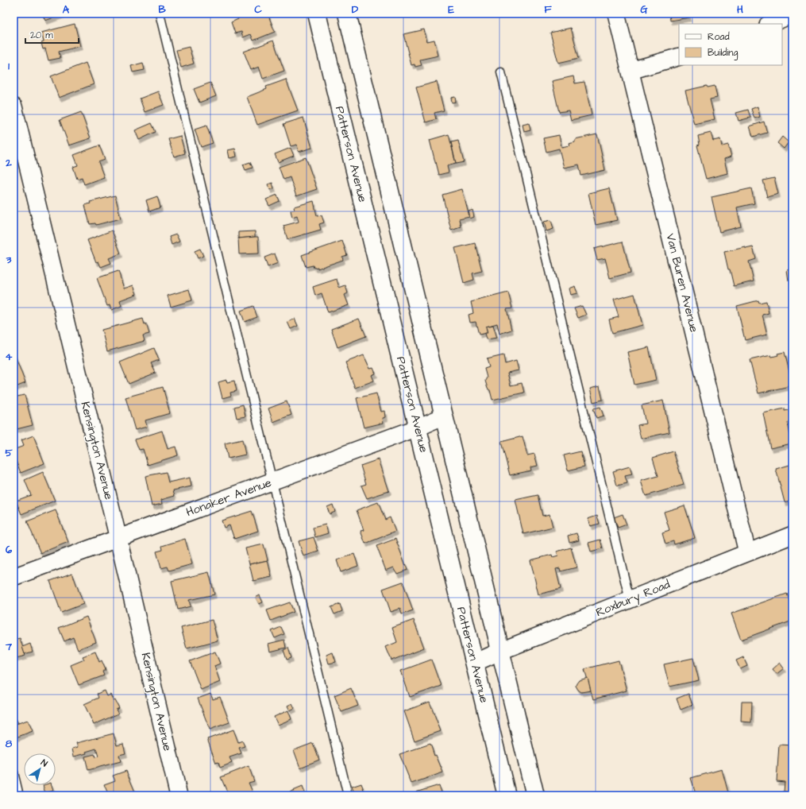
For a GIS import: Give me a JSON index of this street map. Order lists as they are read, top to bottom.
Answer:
{
  "streets": {
    "main road": ["Patterson Avenue"],
    "street": [
      "Van Buren Avenue",
      "Kensington Avenue",
      "Honaker Avenue",
      "Roxbury Road"
    ]
  },
  "crossings": [
    ["Patterson Avenue", "Honaker Avenue"],
    ["Patterson Avenue", "Roxbury Road"],
    ["Van Buren Avenue", "Roxbury Road"],
    ["Kensington Avenue", "Honaker Avenue"]
  ],
  "legend": ["Road", "Building"],
  "scale_bar": "20 m",
  "north": "top right",
  "grid": {
    "columns": [
      "A",
      "B",
      "C",
      "D",
      "E",
      "F",
      "G",
      "H"
    ],
    "rows": [
      "1",
      "2",
      "3",
      "4",
      "5",
      "6",
      "7",
      "8"
    ]
  }
}
